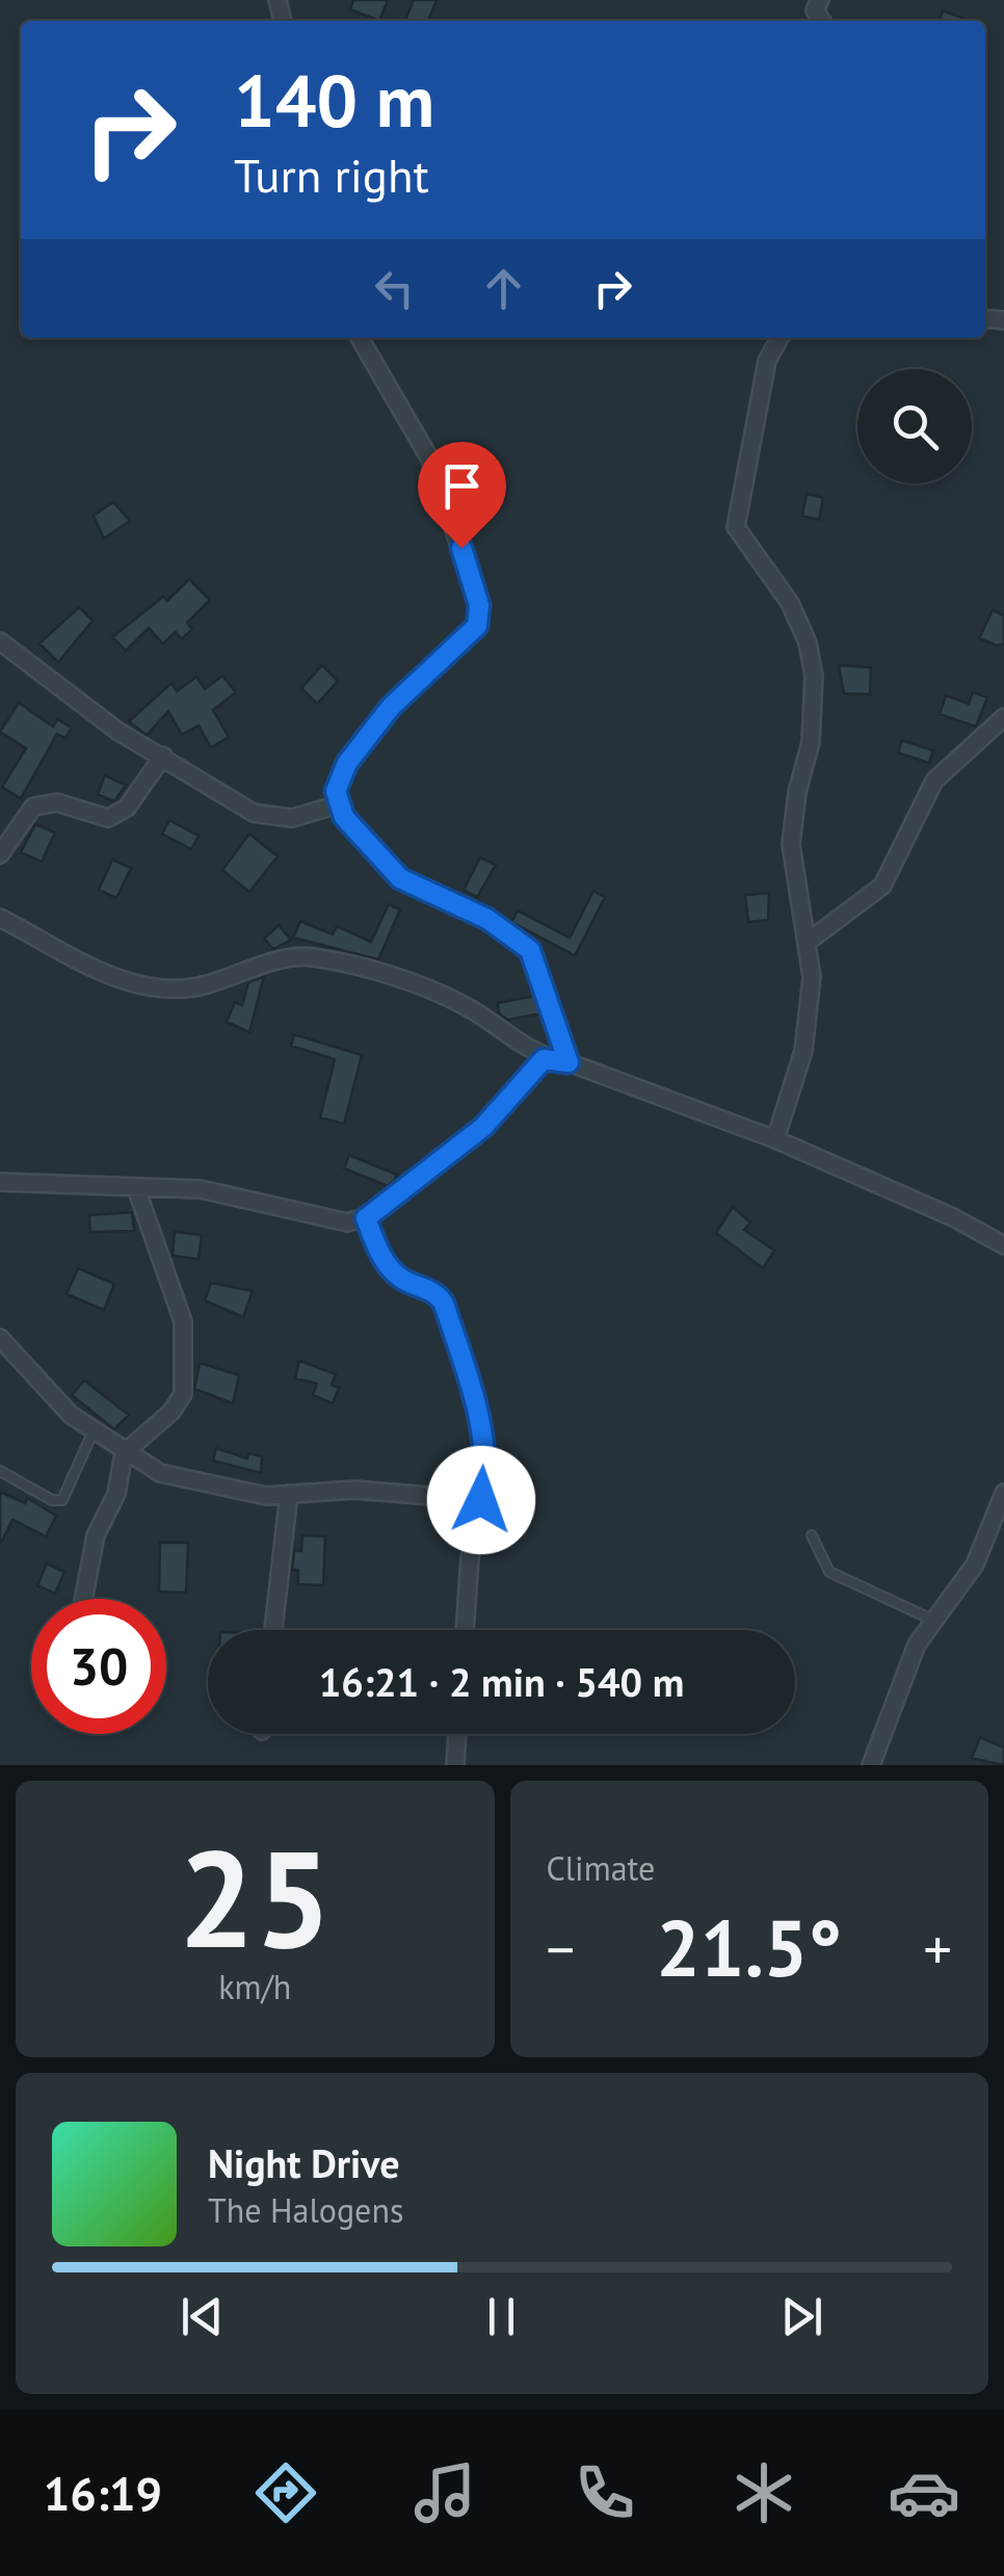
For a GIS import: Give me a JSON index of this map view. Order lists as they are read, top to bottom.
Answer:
{
  "page": {
    "turn": ["140 m", "Turn right"],
    "limit": "30",
    "trip": "16:21 · 2 min · 540 m",
    "tile": [
      ["25", "km/h"],
      "Climate"
    ],
    "heat": ["−", "21.5°", "+"],
    "song": ["Night Drive", "The Halogens"],
    "tabs": "16:19"
  }
}
